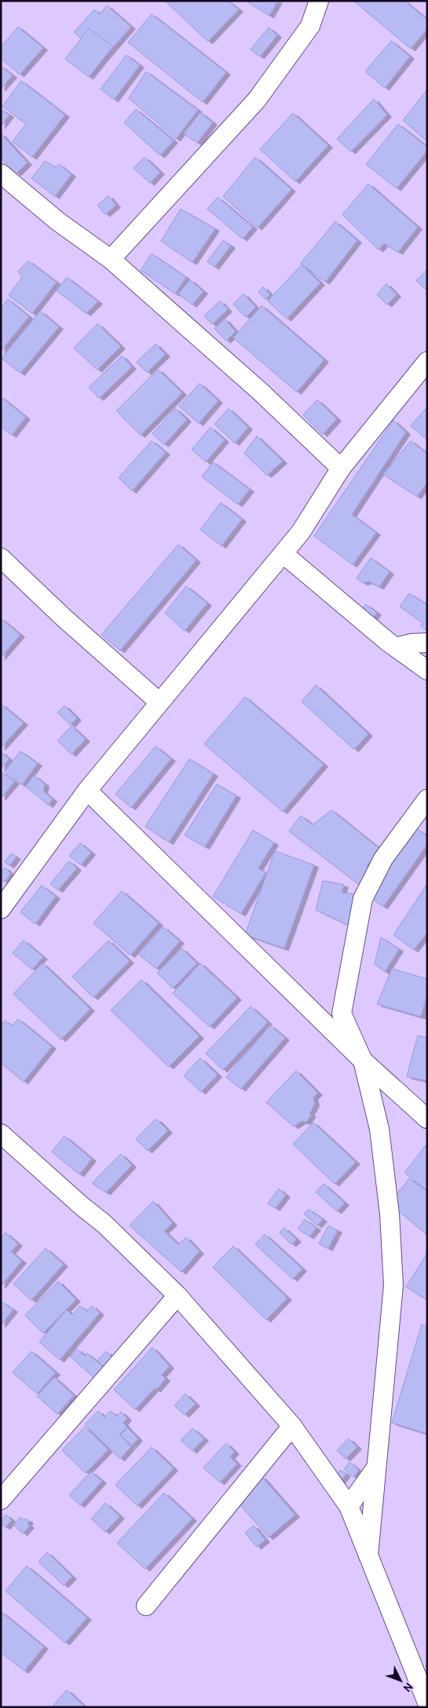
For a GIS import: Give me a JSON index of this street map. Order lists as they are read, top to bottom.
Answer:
{
  "north": "bottom right"
}
